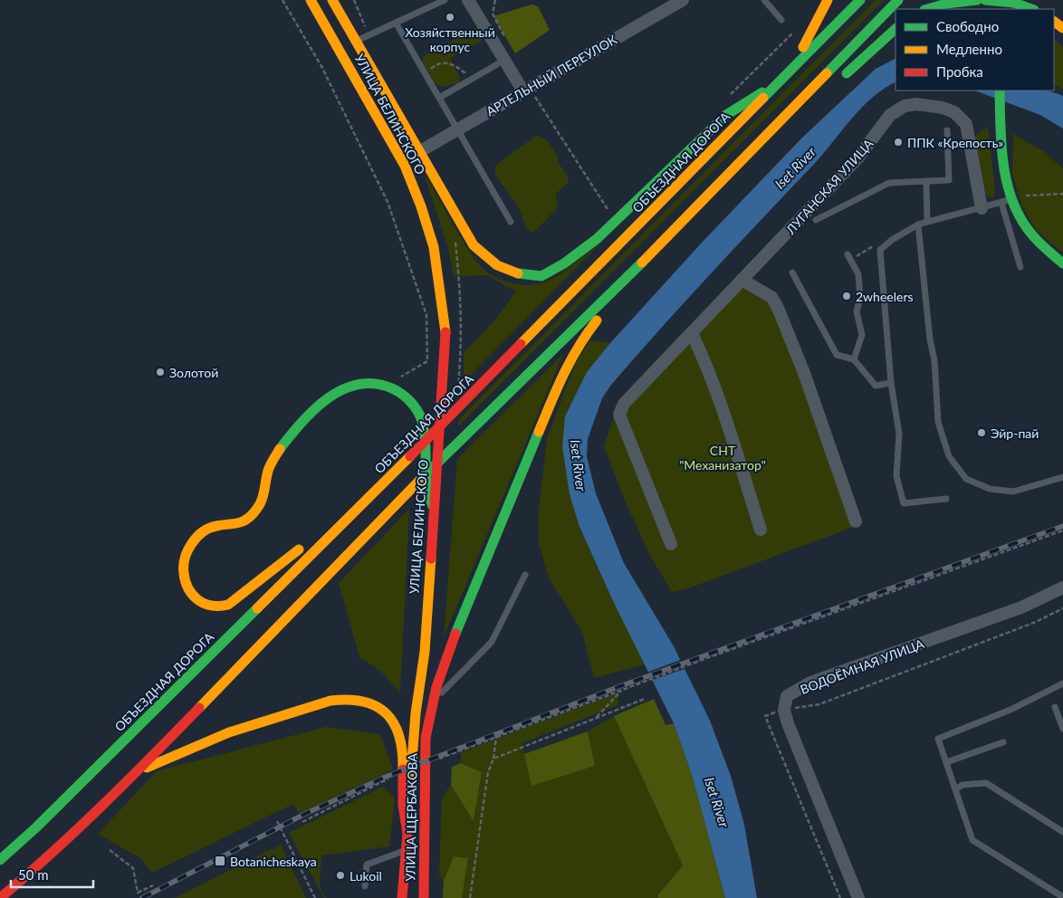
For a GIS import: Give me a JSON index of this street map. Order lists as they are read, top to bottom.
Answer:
{
  "streets": {
    "main road": ["УЛИЦА БЕЛИНСКОГО", "ОБЪЕЗДНАЯ ДОРОГА", "УЛИЦА ЩЕРБАКОВА"],
    "street": ["АРТЕЛЬНЫЙ ПЕРЕУЛОК", "ЛУГАНСКАЯ УЛИЦА", "ВОДОЁМНАЯ УЛИЦА"]
  },
  "crossings": [
    ["УЛИЦА БЕЛИНСКОГО", "УЛИЦА ЩЕРБАКОВА"]
  ],
  "water": ["Iset River"],
  "parks": ["СНТ \"Механизатор\""],
  "places": {
    "other": [
      "Хозяйственный корпус",
      "ППК «Крепость»",
      "2wheelers",
      "Золотой",
      "Эйр-пай",
      "Lukoil"
    ],
    "transit": ["Botanicheskaya"]
  },
  "legend": ["Свободно", "Медленно", "Пробка"],
  "scale_bar": "50 m"
}
